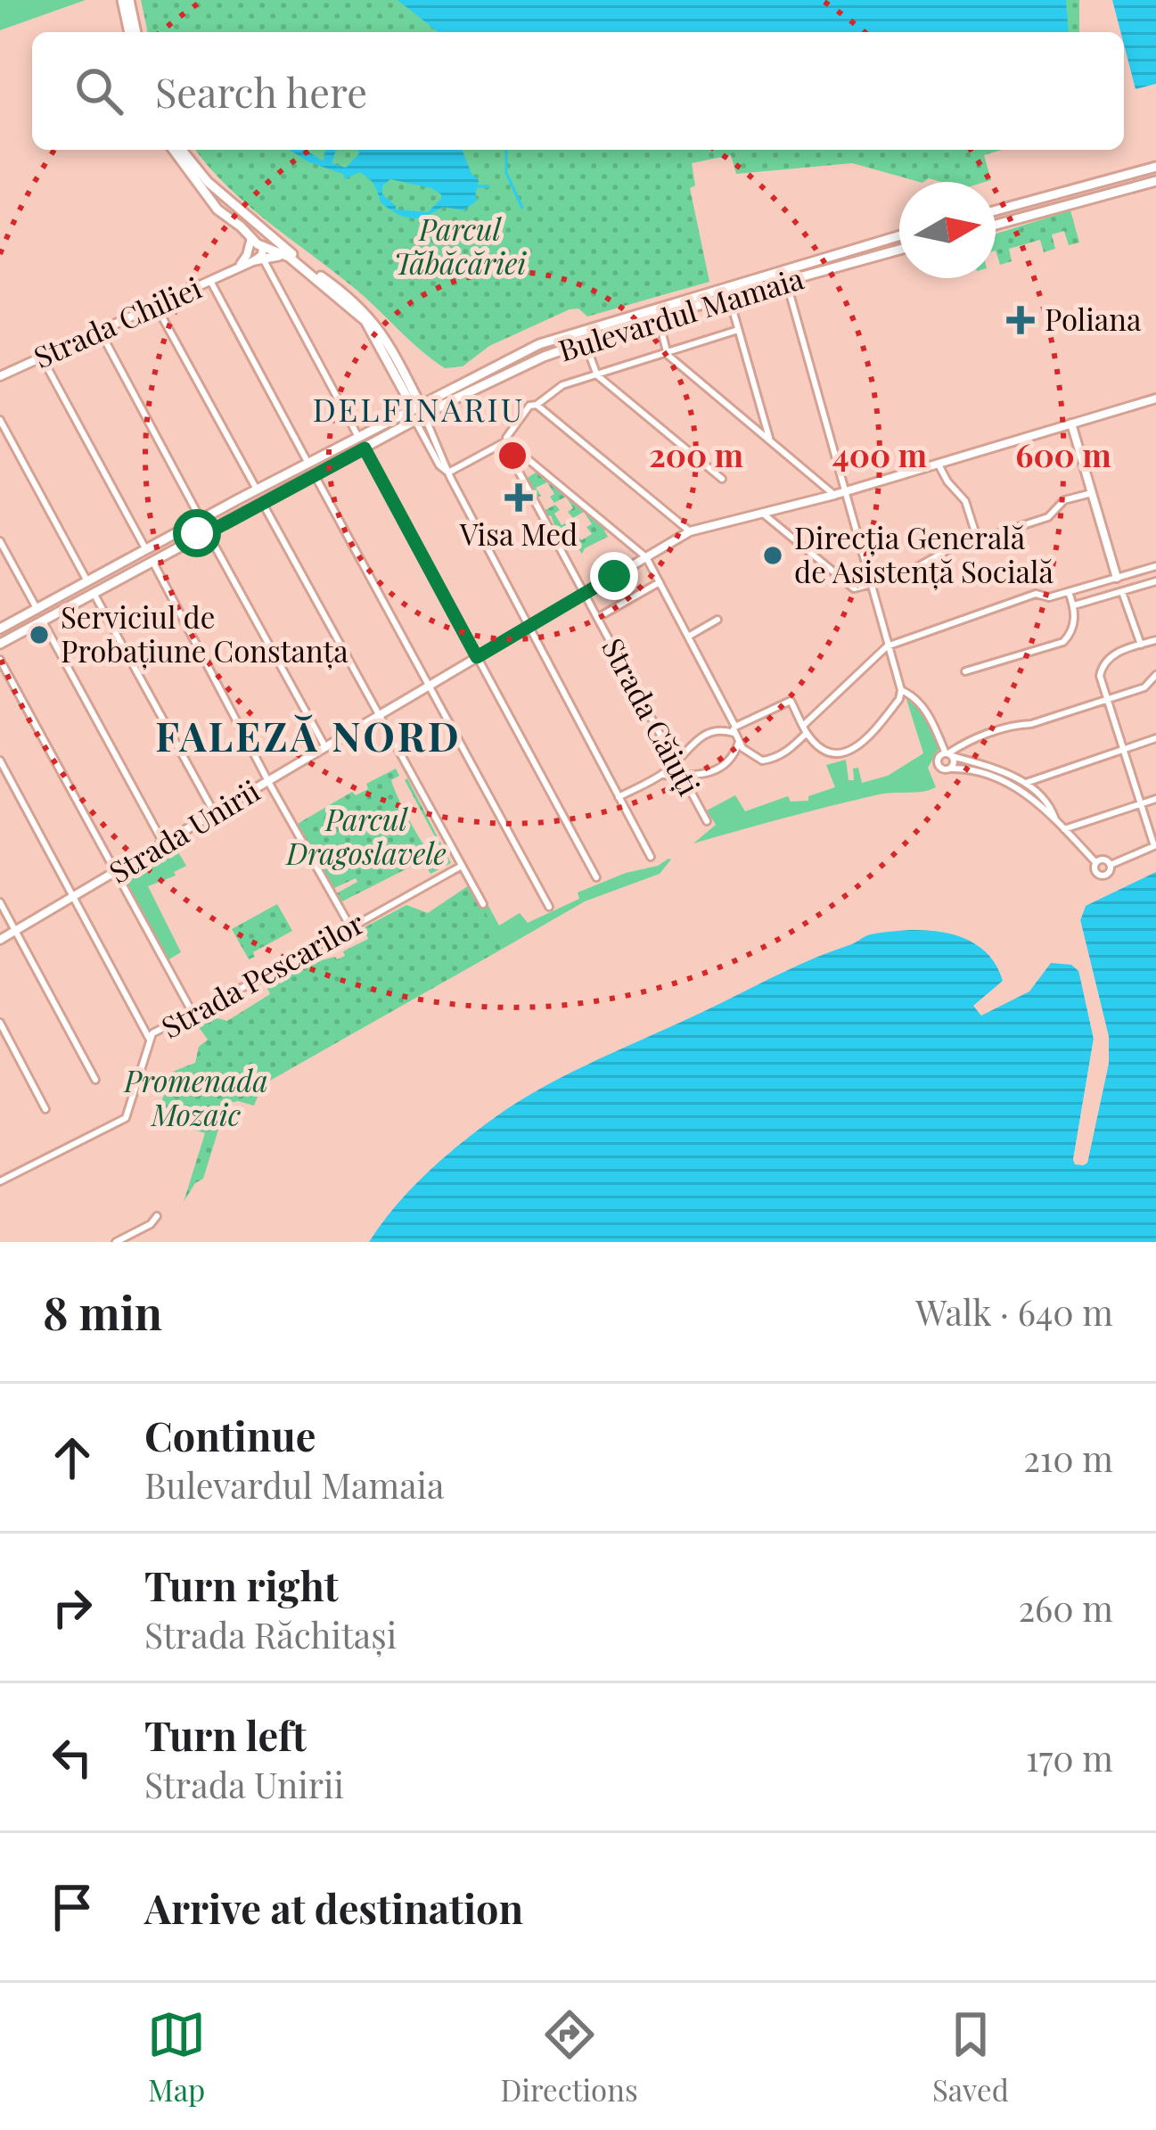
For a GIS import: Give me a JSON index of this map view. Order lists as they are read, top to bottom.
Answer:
{
  "streets": {
    "main road": ["Bulevardul Mamaia"],
    "street": [
      "Strada Chiliei",
      "Strada Căiuți",
      "Strada Unirii",
      "Strada Pescarilor"
    ]
  },
  "crossings": [
    ["Strada Căiuți", "Strada Unirii"]
  ],
  "districts": ["DELFINARIU", "FALEZĂ NORD"],
  "parks": ["Parcul Tăbăcăriei", "Parcul Dragoslavele", "Promenada Mozaic"],
  "places": {
    "health": ["Poliana", "Visa Med"],
    "other": ["Direcția Generală de Asistență Socială", "Serviciul de Probațiune Constanța"]
  },
  "north": "right",
  "page": {
    "search": "Search here",
    "heading": ["8 min", "Walk · 640 m"],
    "list": [
      ["Continue", "Bulevardul Mamaia", "210 m"],
      ["Turn right", "Strada Răchitași", "260 m"],
      ["Turn left", "Strada Unirii", "170 m"],
      "Arrive at destination"
    ],
    "nav": ["Map", "Directions", "Saved"]
  },
  "rings": ["200 m", "400 m", "600 m"]
}
